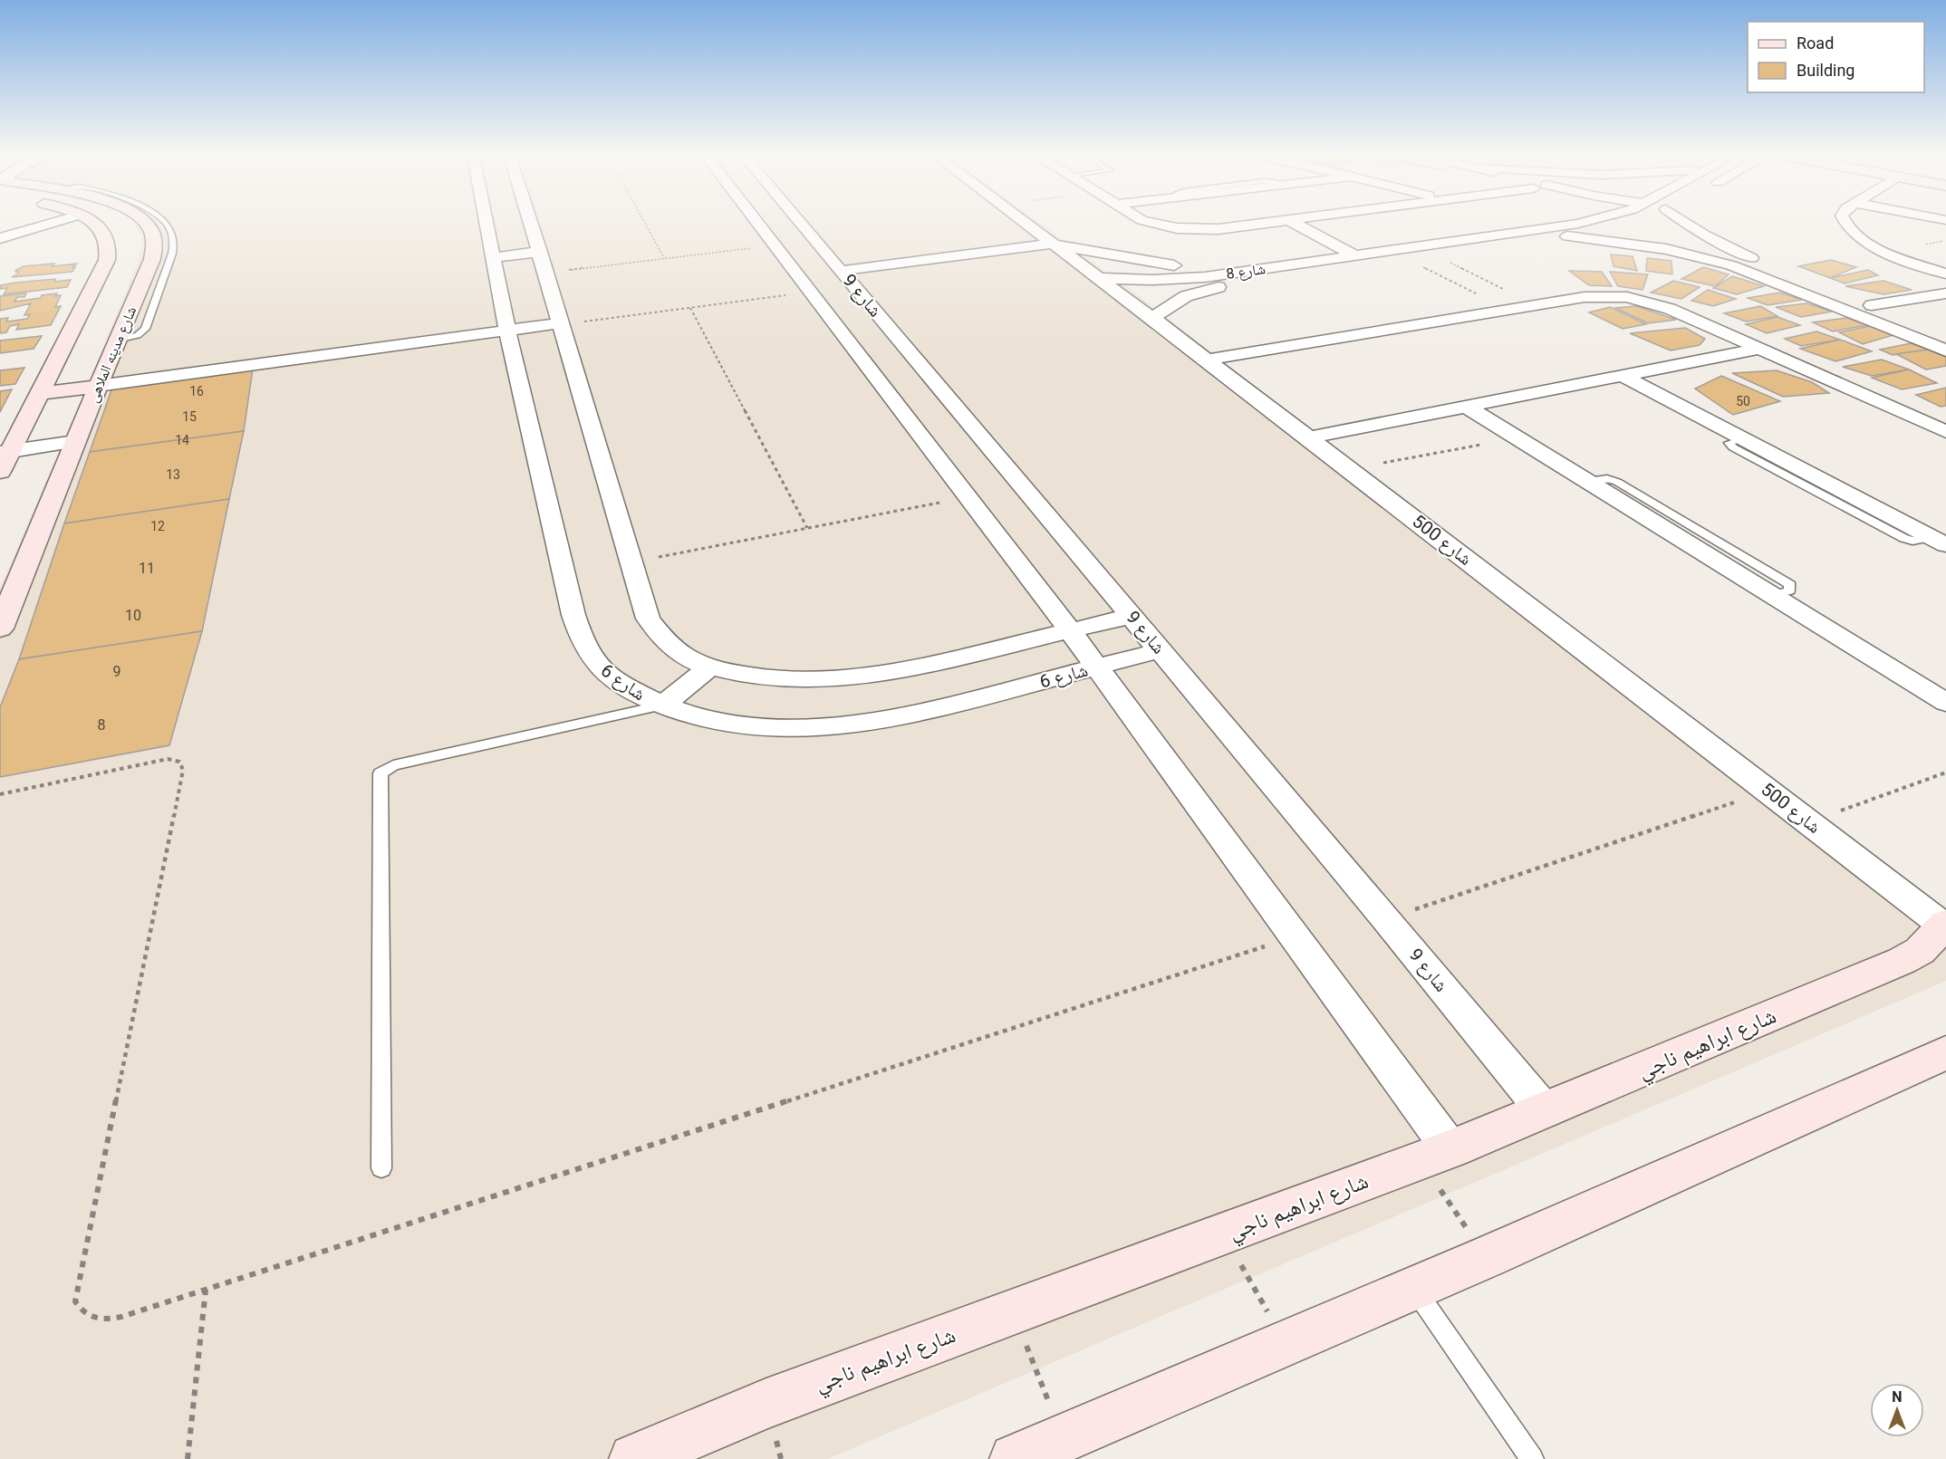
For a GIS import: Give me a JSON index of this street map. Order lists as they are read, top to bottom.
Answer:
{
  "streets": {
    "street": [
      "شارع 8",
      "شارع 9",
      "شارع مدينه الملاهى",
      "شارع 500",
      "شارع 6",
      "شارع ابراهيم ناجي"
    ]
  },
  "crossings": [
    ["شارع 8", "شارع 500"],
    ["شارع 9", "شارع 6"],
    ["شارع 9", "شارع ابراهيم ناجي"],
    ["شارع 500", "شارع ابراهيم ناجي"]
  ],
  "house_numbers": [
    "16",
    "50",
    "15",
    "14",
    "13",
    "12",
    "11",
    "10",
    "9",
    "8"
  ],
  "legend": ["Road", "Building"],
  "north": "top"
}
